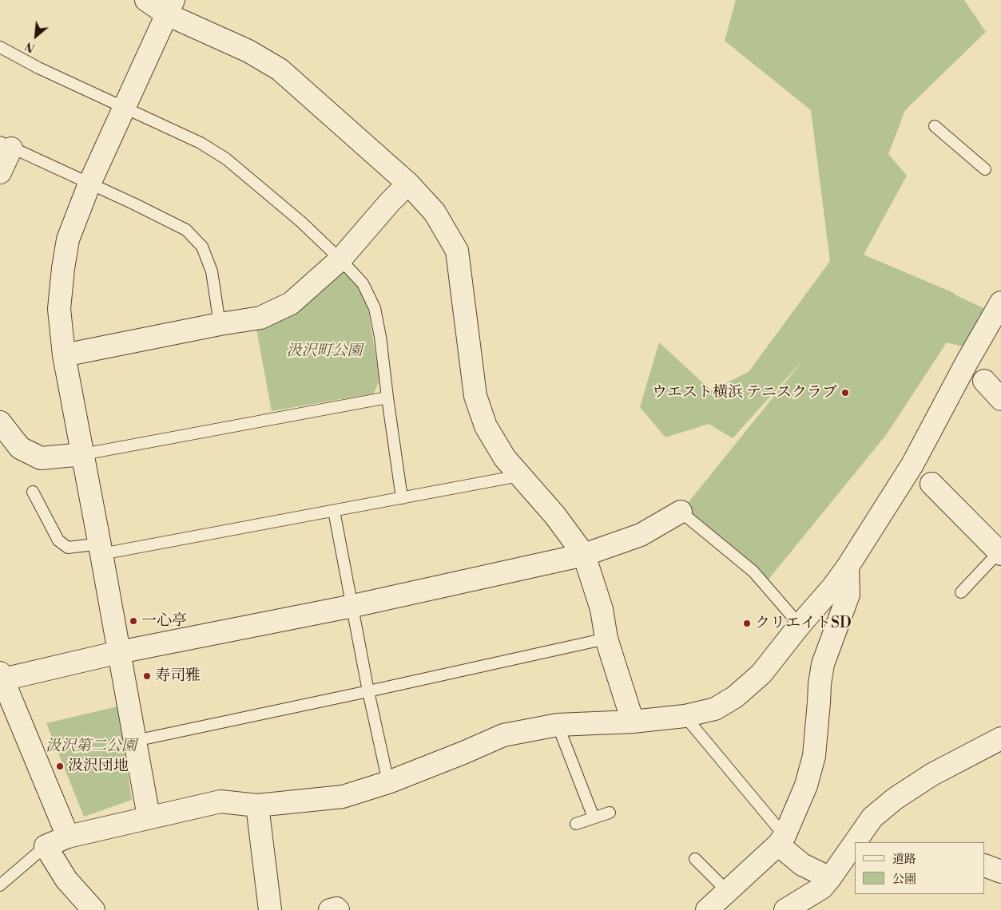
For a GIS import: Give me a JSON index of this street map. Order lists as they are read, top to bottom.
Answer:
{
  "parks": ["汲沢町公園", "汲沢第二公園"],
  "places": [
    "ウエスト横浜 テニスクラブ",
    "一心亭",
    "クリエイトSD",
    "寿司雅",
    "汲沢団地"
  ],
  "legend": ["道路", "公園"],
  "north": "bottom left"
}
